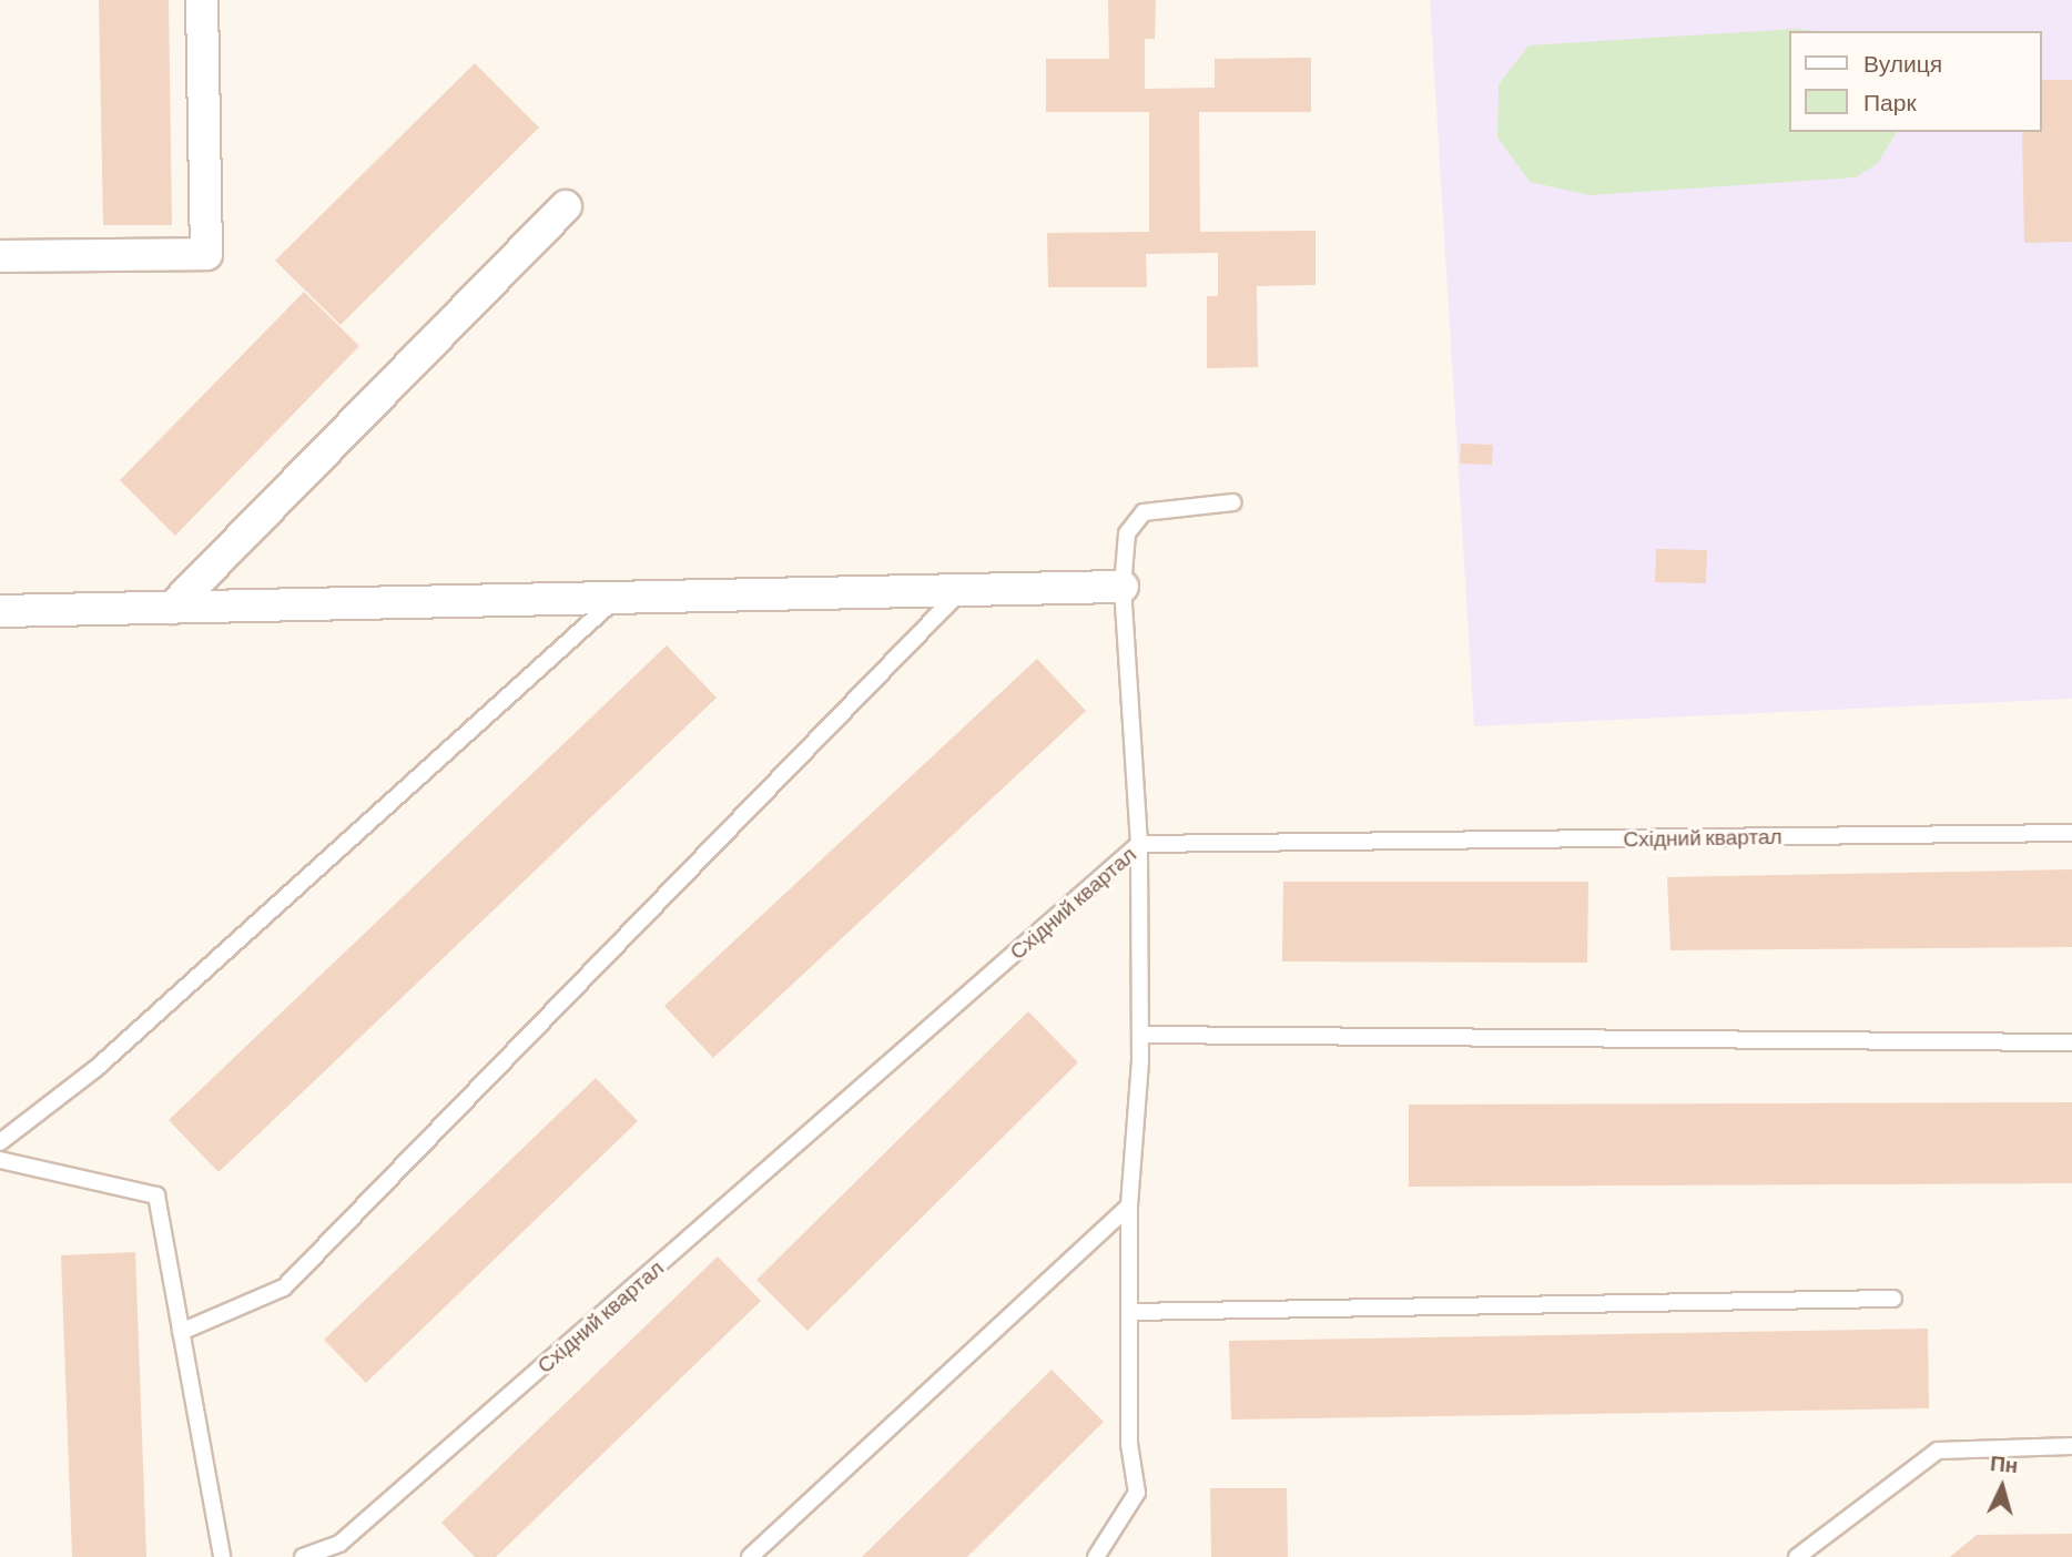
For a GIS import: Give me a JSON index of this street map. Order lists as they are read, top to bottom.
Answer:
{
  "streets": {
    "lane": ["Східний квартал"]
  },
  "legend": ["Вулиця", "Парк"],
  "north": "top"
}
